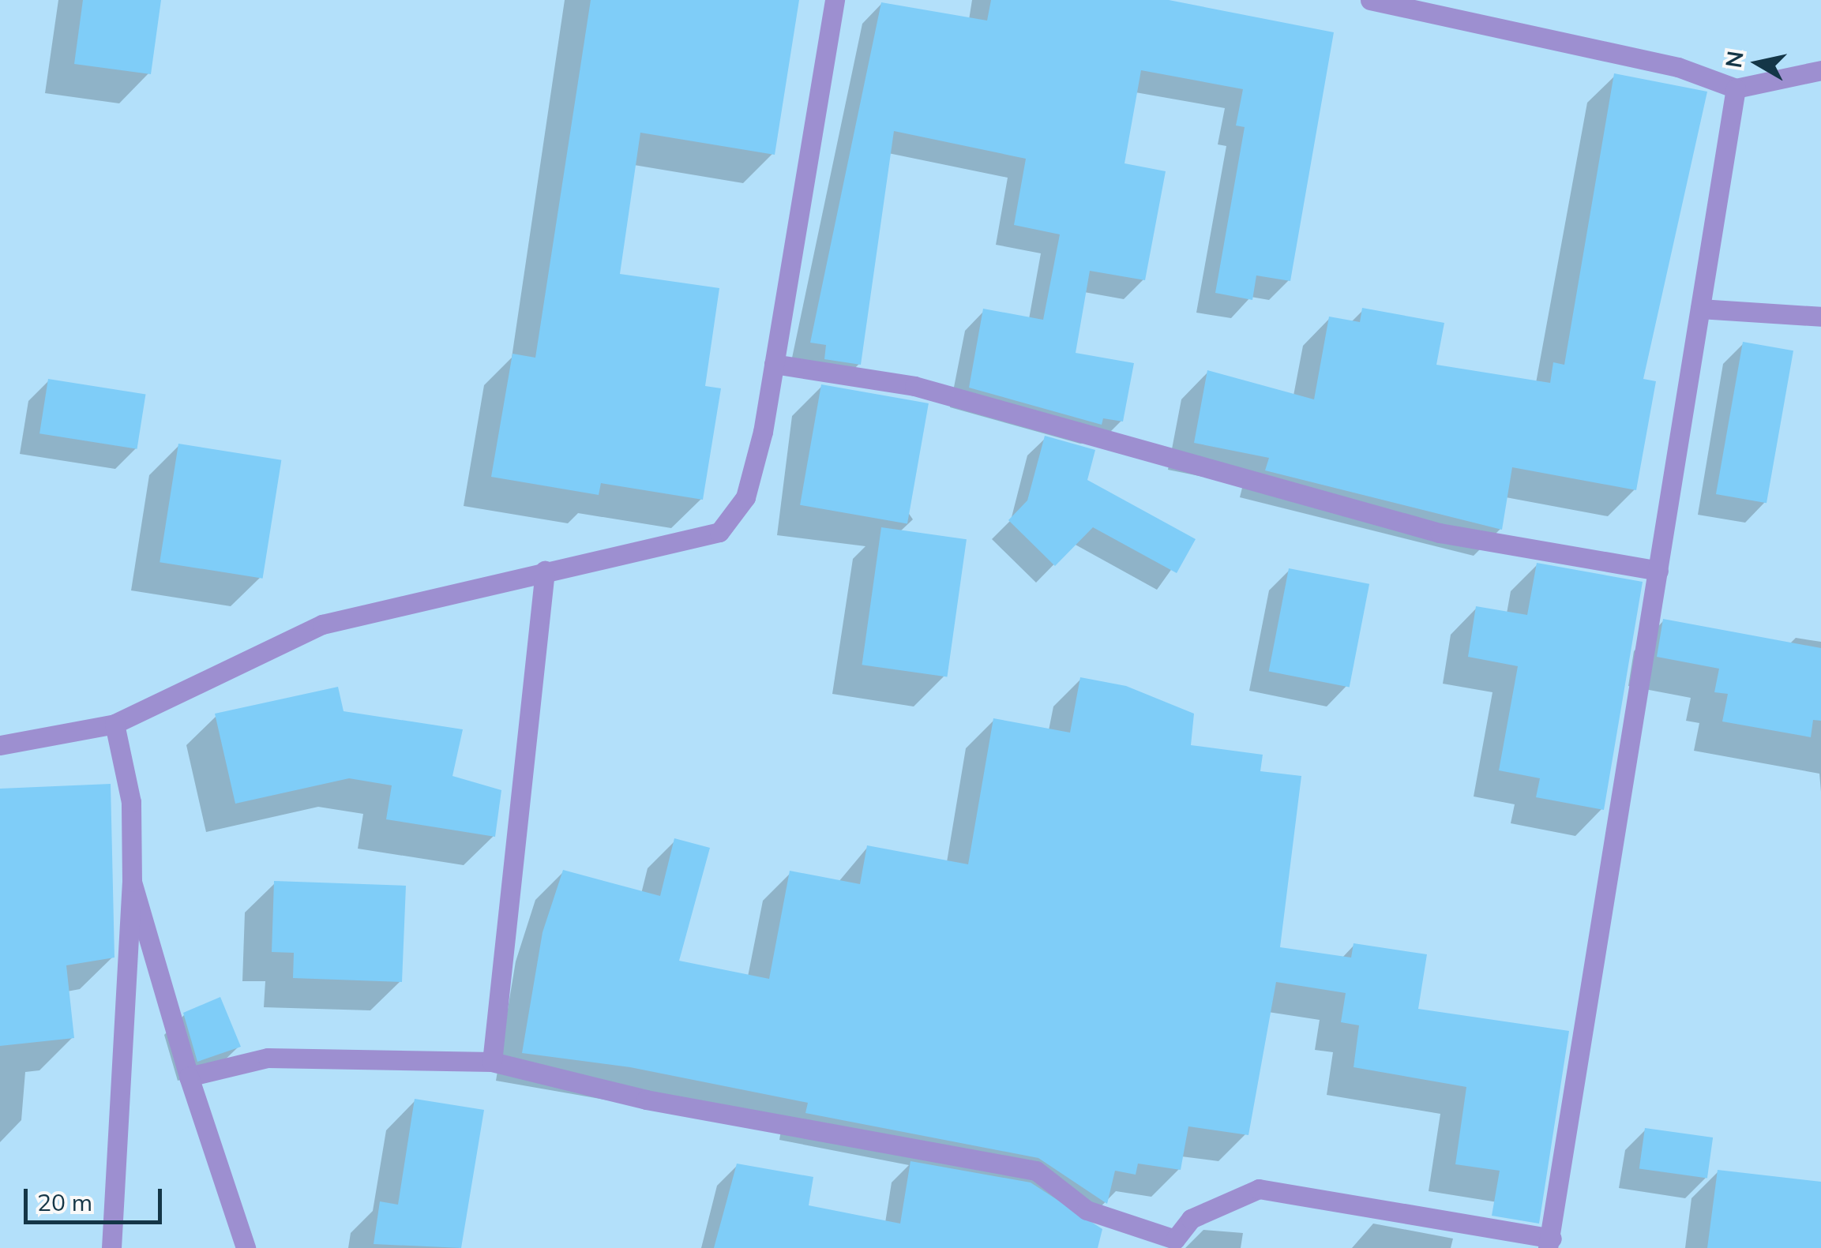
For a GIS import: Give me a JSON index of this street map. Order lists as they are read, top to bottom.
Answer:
{
  "scale_bar": "20 m",
  "north": "left"
}
